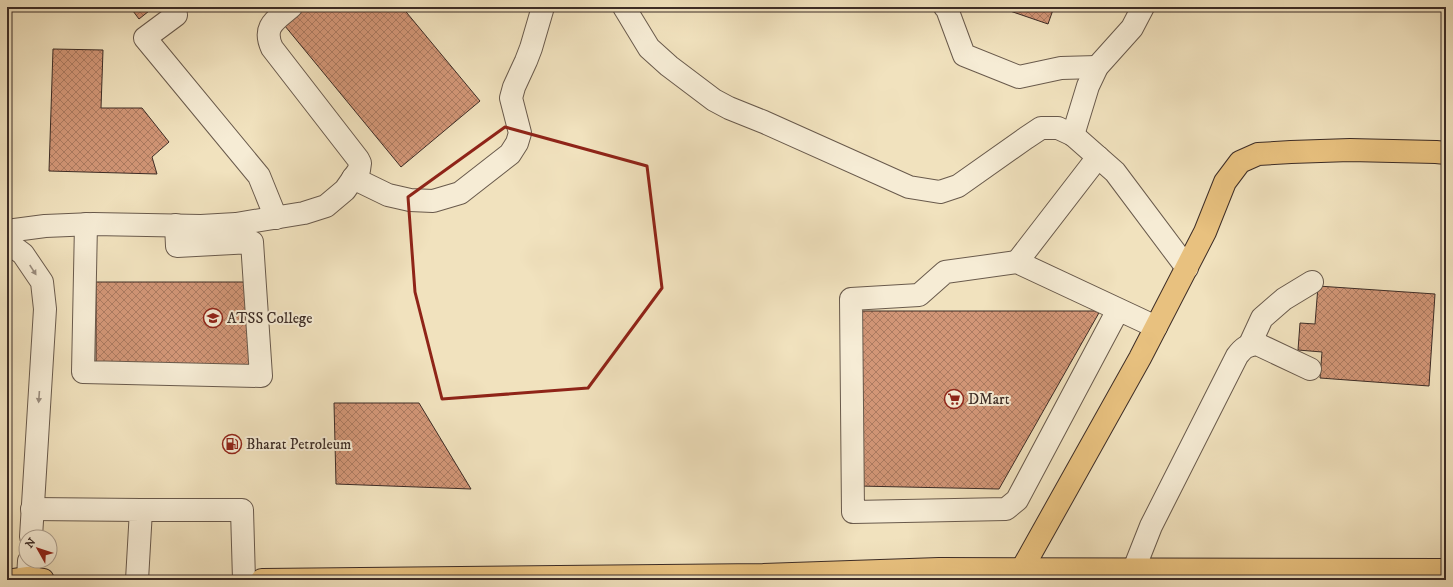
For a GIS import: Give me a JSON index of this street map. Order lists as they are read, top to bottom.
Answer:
{
  "places": {
    "school or university": ["ATSS College"],
    "supermarket": ["DMart"],
    "fuel station": ["Bharat Petroleum"]
  },
  "north": "top left"
}
